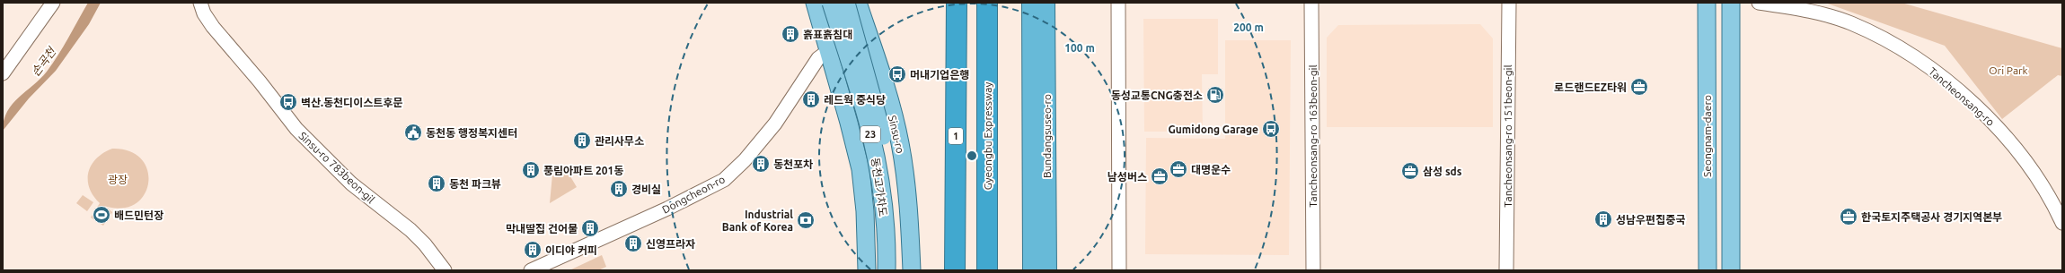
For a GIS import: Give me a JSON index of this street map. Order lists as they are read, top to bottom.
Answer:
{
  "streets": {
    "highway": ["1", "Gyeongbu Expressway", "Bundangsuseo-ro"],
    "main road": [
      "23",
      "Sinsu-ro",
      "Seongnam-daero",
      "동천고가차도"
    ],
    "street": [
      "Tancheonsang-ro",
      "Tancheonsang-ro 163beon-gil",
      "Tancheonsang-ro 151beon-gil",
      "Sinsu-ro 783beon-gil",
      "Dongcheon-ro"
    ]
  },
  "water": ["손곡천"],
  "parks": ["Ori Park", "광장"],
  "places": {
    "building": [
      "흙표흙침대",
      "레드웍 중식당",
      "관리사무소",
      "동천포차",
      "풍림아파트 201동",
      "동천 파크뷰",
      "경비실",
      "성남우편집중국",
      "막내딸집 건어물",
      "신영프라자",
      "이디야 커피"
    ],
    "bus stop": ["머내기업은행", "벽산.동천디이스트후문", "Gumidong Garage"],
    "office": [
      "로드랜드EZ타워",
      "대명운수",
      "삼성 sds",
      "남성버스",
      "한국토지주택공사 경기지역본부"
    ],
    "fuel station": ["동성교통CNG충전소"],
    "public building": ["동천동 행정복지센터"],
    "sports": ["배드민턴장"],
    "bank": ["Industrial Bank of Korea"]
  },
  "rings": ["200 m", "100 m"]
}
